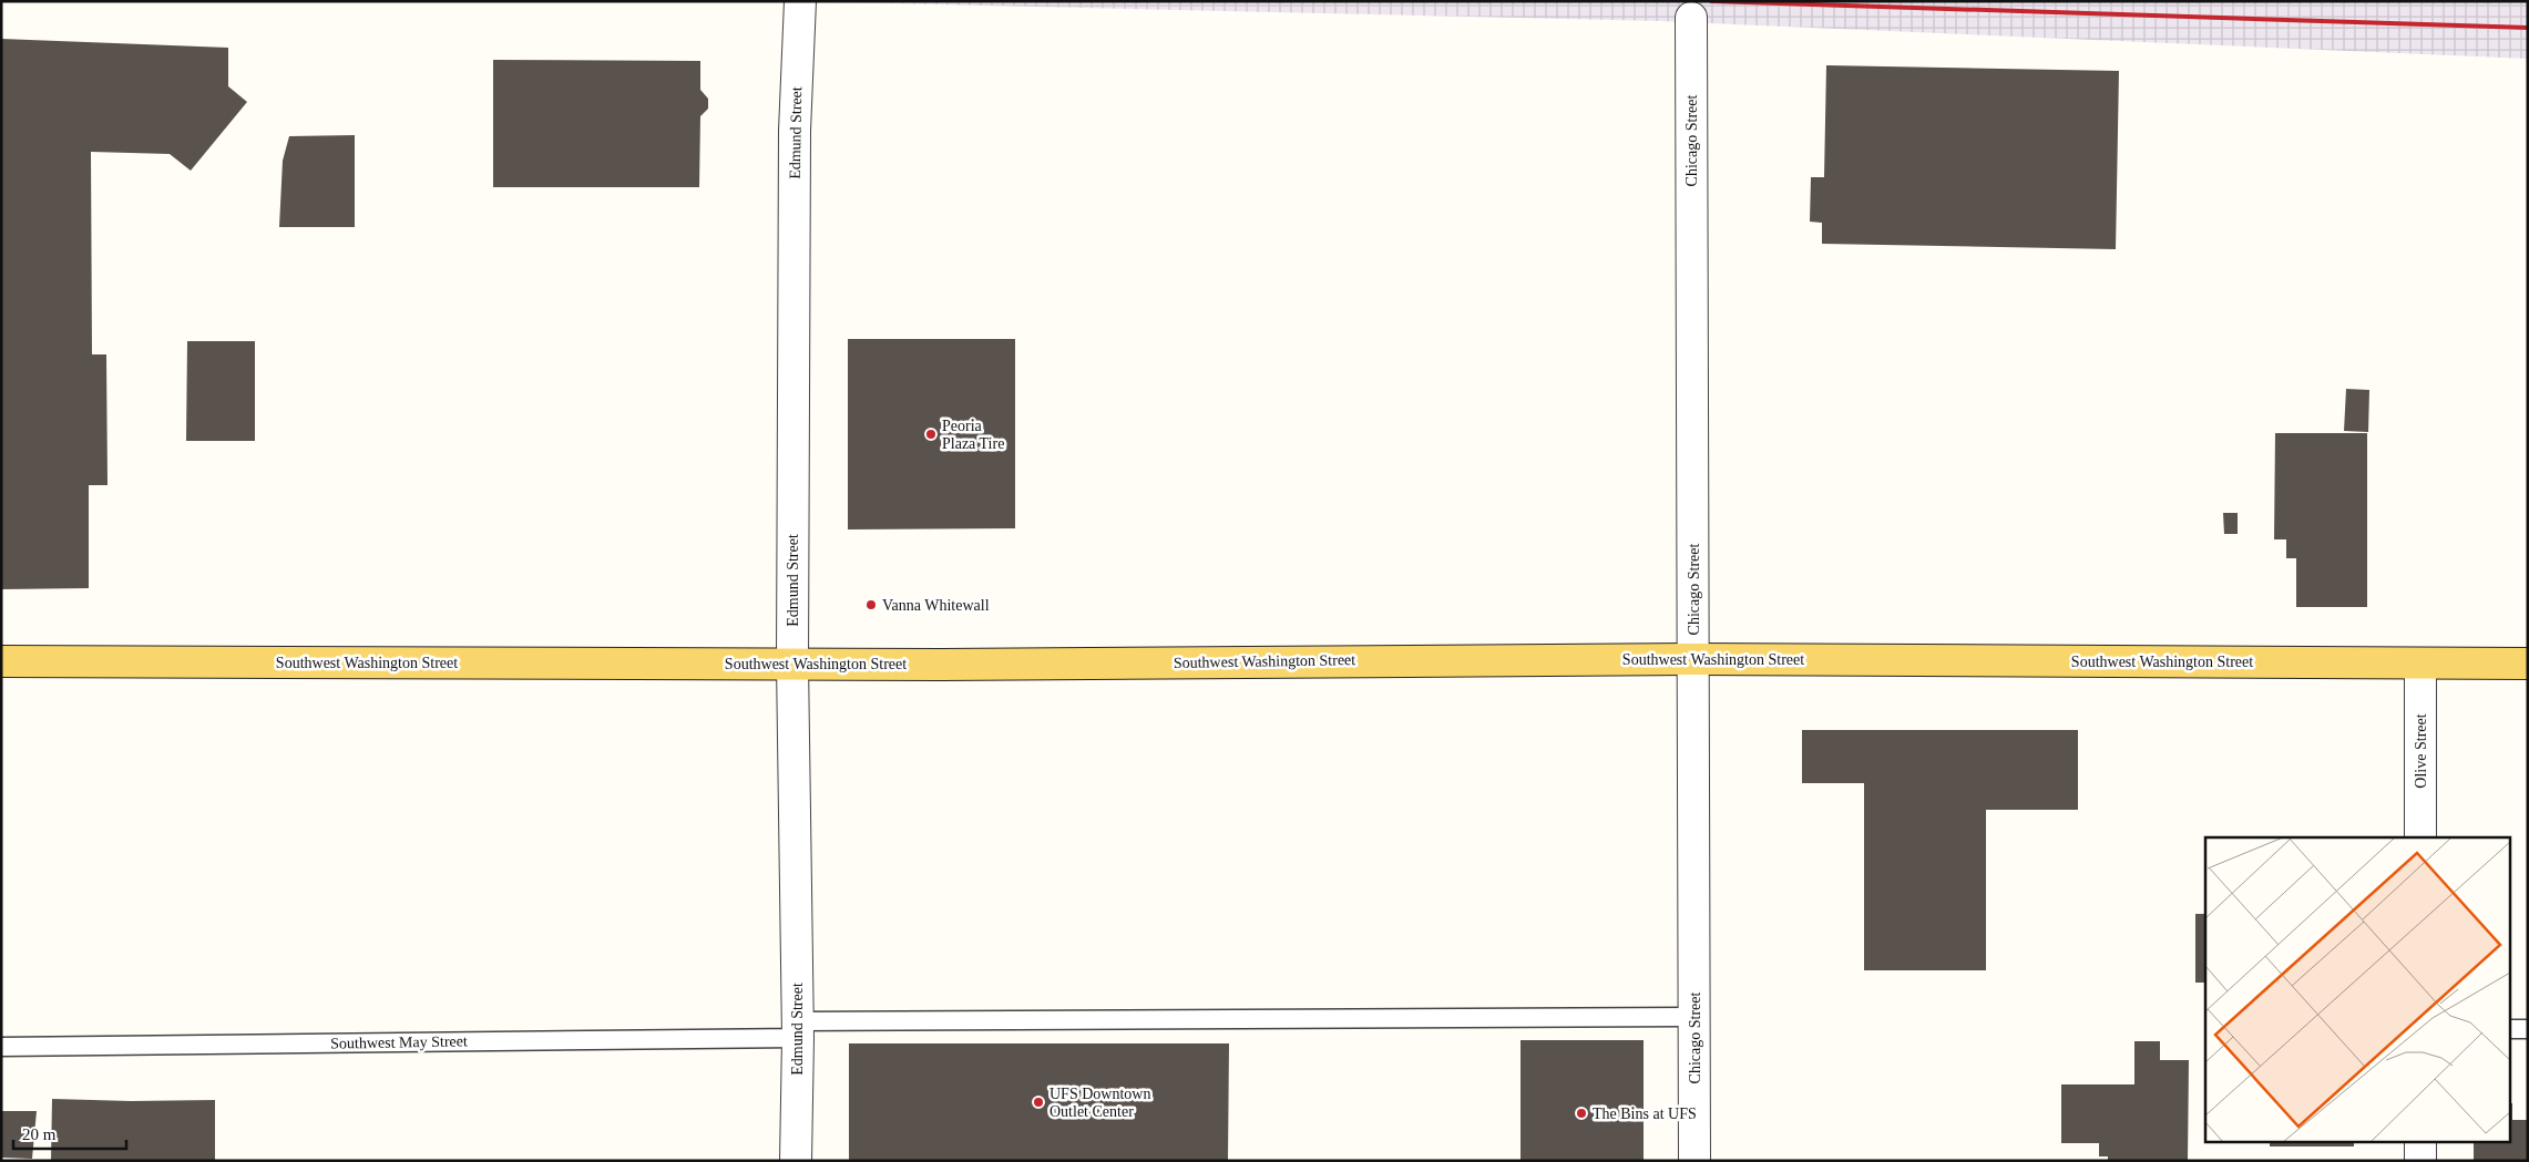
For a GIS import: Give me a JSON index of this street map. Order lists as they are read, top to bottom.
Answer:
{
  "streets": {
    "main road": ["Southwest Washington Street"],
    "street": ["Edmund Street", "Chicago Street", "Olive Street"],
    "lane": ["Southwest May Street"]
  },
  "crossings": [
    ["Edmund Street", "Southwest Washington Street"],
    ["Edmund Street", "Southwest May Street"],
    ["Chicago Street", "Southwest Washington Street"],
    ["Chicago Street", "Southwest May Street"],
    ["Southwest Washington Street", "Olive Street"]
  ],
  "places": [
    "Peoria Plaza Tire",
    "Vanna Whitewall",
    "UFS Downtown Outlet Center",
    "The Bins at UFS"
  ],
  "scale_bar": "20 m"
}
